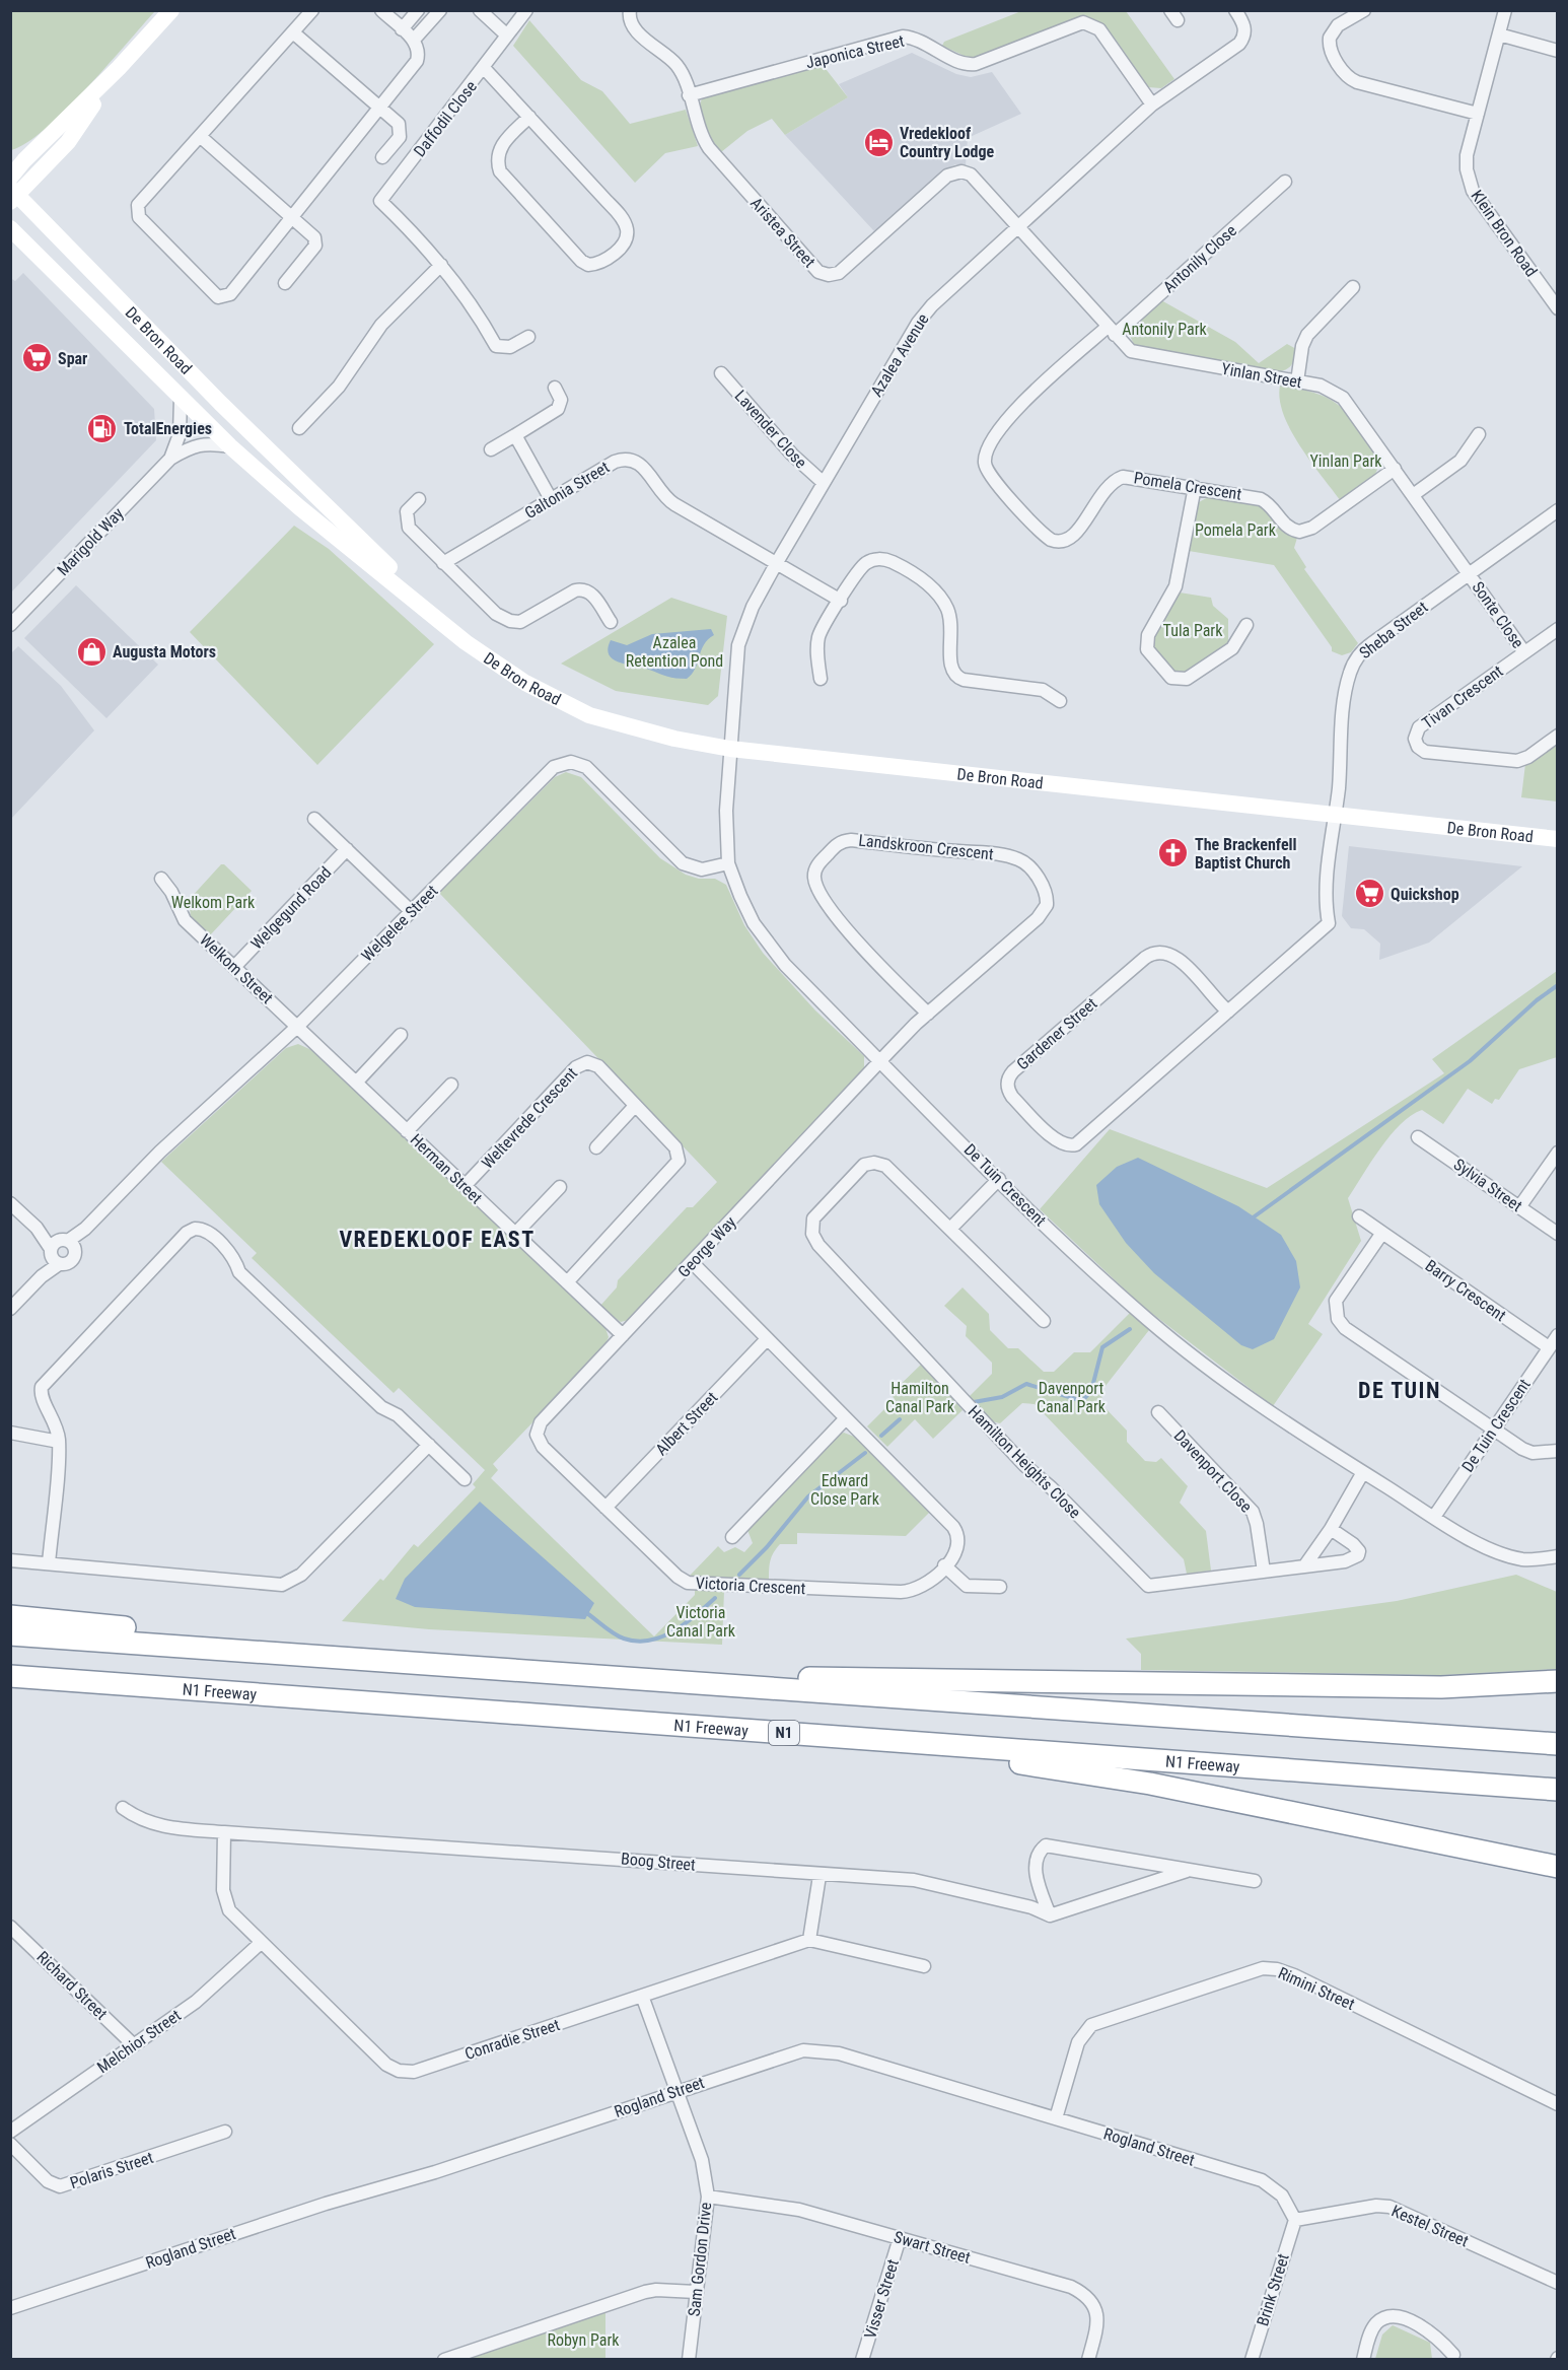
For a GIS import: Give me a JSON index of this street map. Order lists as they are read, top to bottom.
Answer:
{
  "streets": {
    "highway": ["N1 Freeway", "N1"],
    "street": [
      "Japonica Street",
      "Daffodil Close",
      "Aristea Street",
      "Klein Bron Road",
      "Antonily Close",
      "De Bron Road",
      "Azalea Avenue",
      "Yinlan Street",
      "Lavender Close",
      "Pomela Crescent",
      "Galtonia Street",
      "Marigold Way",
      "Sonte Close",
      "Sheba Street",
      "Tivan Crescent",
      "Landskroon Crescent",
      "Welgegund Road",
      "Welgelee Street",
      "Welkom Street",
      "Gardener Street",
      "Weltevrede Crescent",
      "Herman Street",
      "De Tuin Crescent",
      "Sylvia Street",
      "George Way",
      "Barry Crescent",
      "Albert Street",
      "Hamilton Heights Close",
      "Davenport Close",
      "Victoria Crescent",
      "Boog Street",
      "Richard Street",
      "Rimini Street",
      "Conradie Street",
      "Melchior Street",
      "Rogland Street",
      "Polaris Street",
      "Kestel Street",
      "Swart Street",
      "Sam Gordon Drive",
      "Brink Street",
      "Visser Street"
    ]
  },
  "crossings": [
    ["Japonica Street", "Aristea Street"],
    ["Japonica Street", "Azalea Avenue"],
    ["Aristea Street", "Azalea Avenue"],
    ["Aristea Street", "Yinlan Street"],
    ["Antonily Close", "Yinlan Street"],
    ["Antonily Close", "Pomela Crescent"],
    ["De Bron Road", "Azalea Avenue"],
    ["De Bron Road", "Marigold Way"],
    ["De Bron Road", "Sheba Street"],
    ["De Bron Road", "Gardener Street"],
    ["De Bron Road", "De Tuin Crescent"],
    ["Azalea Avenue", "Yinlan Street"],
    ["Azalea Avenue", "Lavender Close"],
    ["Azalea Avenue", "Galtonia Street"],
    ["Azalea Avenue", "De Tuin Crescent"],
    ["Yinlan Street", "Pomela Crescent"],
    ["Yinlan Street", "Sonte Close"],
    ["Yinlan Street", "Sheba Street"],
    ["Sonte Close", "Sheba Street"],
    ["Sonte Close", "Tivan Crescent"],
    ["Sheba Street", "Gardener Street"],
    ["Landskroon Crescent", "De Tuin Crescent"],
    ["Landskroon Crescent", "George Way"],
    ["Welgegund Road", "Welkom Street"],
    ["Welgelee Street", "Welkom Street"],
    ["Welgelee Street", "Herman Street"],
    ["Welgelee Street", "De Tuin Crescent"],
    ["Welkom Street", "Herman Street"],
    ["Weltevrede Crescent", "Herman Street"],
    ["Herman Street", "George Way"],
    ["De Tuin Crescent", "George Way"],
    ["De Tuin Crescent", "Barry Crescent"],
    ["George Way", "Victoria Crescent"],
    ["Albert Street", "Victoria Crescent"],
    ["Hamilton Heights Close", "Davenport Close"],
    ["Boog Street", "Conradie Street"],
    ["Richard Street", "Melchior Street"],
    ["Rimini Street", "Rogland Street"],
    ["Conradie Street", "Melchior Street"],
    ["Conradie Street", "Sam Gordon Drive"],
    ["Rogland Street", "Kestel Street"],
    ["Rogland Street", "Sam Gordon Drive"],
    ["Rogland Street", "Brink Street"],
    ["Kestel Street", "Brink Street"],
    ["Swart Street", "Sam Gordon Drive"],
    ["Swart Street", "Visser Street"]
  ],
  "districts": ["VREDEKLOOF EAST", "DE TUIN"],
  "parks": [
    "Antonily Park",
    "Yinlan Park",
    "Pomela Park",
    "Tula Park",
    "Azalea Retention Pond",
    "Welkom Park",
    "Hamilton Canal Park",
    "Davenport Canal Park",
    "Edward Close Park",
    "Victoria Canal Park",
    "Robyn Park"
  ],
  "places": {
    "hotel": ["Vredekloof Country Lodge"],
    "supermarket": ["Spar", "Quickshop"],
    "fuel station": ["TotalEnergies"],
    "shop": ["Augusta Motors"],
    "church": ["The Brackenfell Baptist Church"]
  }
}
